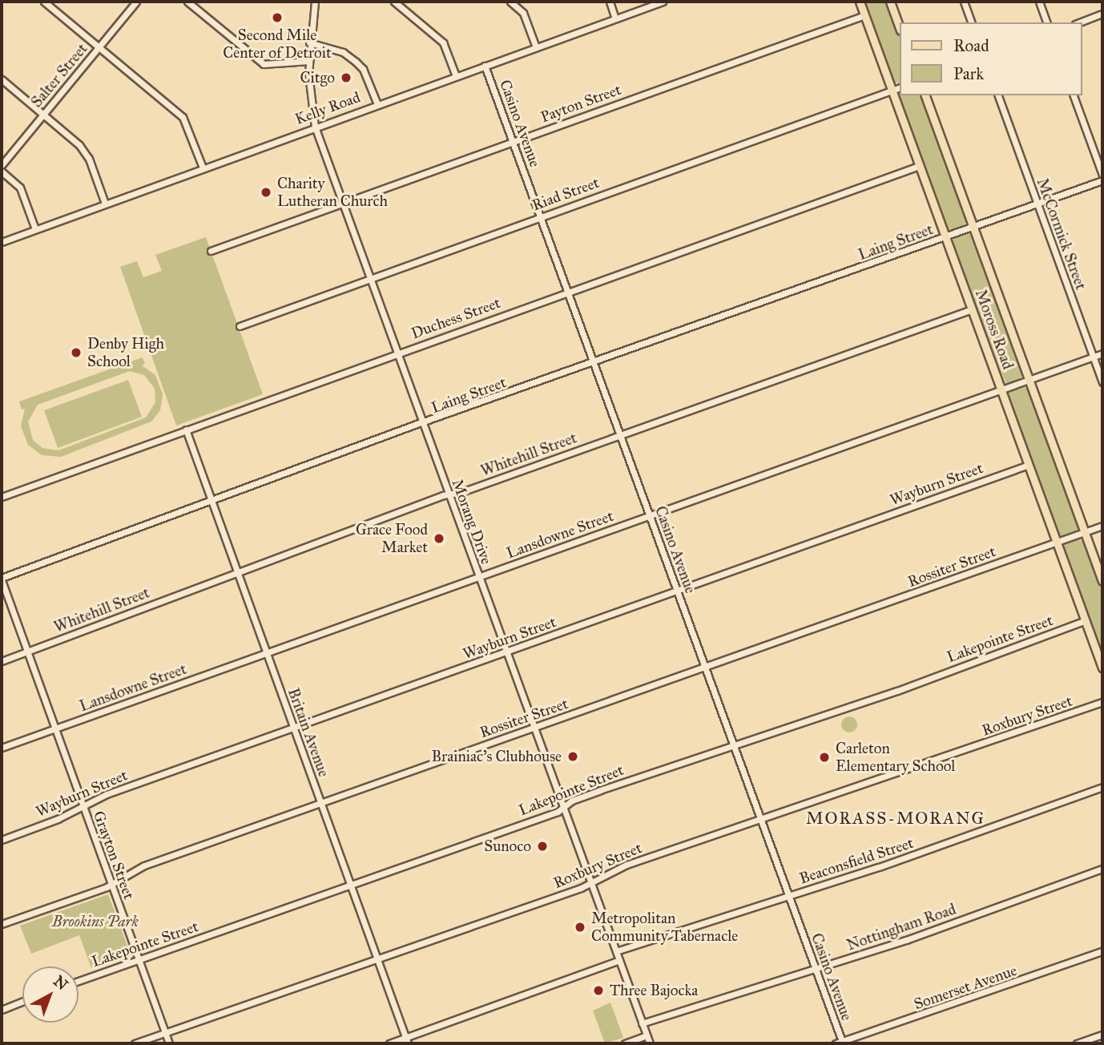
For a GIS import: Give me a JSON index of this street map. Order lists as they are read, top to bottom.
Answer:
{
  "streets": {
    "main road": ["Moross Road"],
    "street": [
      "Salter Street",
      "Payton Street",
      "Kelly Road",
      "Casino Avenue",
      "Riad Street",
      "McCormick Street",
      "Laing Street",
      "Duchess Street",
      "Whitehill Street",
      "Wayburn Street",
      "Morang Drive",
      "Lansdowne Street",
      "Rossiter Street",
      "Lakepointe Street",
      "Roxbury Street",
      "Britain Avenue",
      "Grayton Street",
      "Beaconsfield Street",
      "Nottingham Road",
      "Somerset Avenue"
    ]
  },
  "crossings": [
    ["Payton Street", "Casino Avenue"],
    ["Payton Street", "Moross Road"],
    ["Payton Street", "Morang Drive"],
    ["Kelly Road", "Casino Avenue"],
    ["Kelly Road", "Morang Drive"],
    ["Casino Avenue", "Riad Street"],
    ["Casino Avenue", "Laing Street"],
    ["Casino Avenue", "Duchess Street"],
    ["Casino Avenue", "Whitehill Street"],
    ["Casino Avenue", "Wayburn Street"],
    ["Casino Avenue", "Lansdowne Street"],
    ["Casino Avenue", "Rossiter Street"],
    ["Casino Avenue", "Lakepointe Street"],
    ["Casino Avenue", "Roxbury Street"],
    ["Casino Avenue", "Beaconsfield Street"],
    ["Casino Avenue", "Nottingham Road"],
    ["Casino Avenue", "Somerset Avenue"],
    ["Riad Street", "Moross Road"],
    ["Riad Street", "Morang Drive"],
    ["McCormick Street", "Laing Street"],
    ["McCormick Street", "Lansdowne Street"],
    ["Laing Street", "Moross Road"],
    ["Laing Street", "Morang Drive"],
    ["Laing Street", "Britain Avenue"],
    ["Laing Street", "Grayton Street"],
    ["Duchess Street", "Moross Road"],
    ["Duchess Street", "Morang Drive"],
    ["Duchess Street", "Britain Avenue"],
    ["Moross Road", "Whitehill Street"],
    ["Moross Road", "Wayburn Street"],
    ["Moross Road", "Lansdowne Street"],
    ["Moross Road", "Rossiter Street"],
    ["Moross Road", "Lakepointe Street"],
    ["Whitehill Street", "Morang Drive"],
    ["Whitehill Street", "Britain Avenue"],
    ["Whitehill Street", "Grayton Street"],
    ["Wayburn Street", "Morang Drive"],
    ["Wayburn Street", "Britain Avenue"],
    ["Wayburn Street", "Grayton Street"],
    ["Morang Drive", "Lansdowne Street"],
    ["Morang Drive", "Rossiter Street"],
    ["Morang Drive", "Lakepointe Street"],
    ["Morang Drive", "Roxbury Street"],
    ["Morang Drive", "Beaconsfield Street"],
    ["Morang Drive", "Nottingham Road"],
    ["Lansdowne Street", "Britain Avenue"],
    ["Lansdowne Street", "Grayton Street"],
    ["Rossiter Street", "Britain Avenue"],
    ["Rossiter Street", "Grayton Street"],
    ["Lakepointe Street", "Britain Avenue"],
    ["Lakepointe Street", "Grayton Street"],
    ["Roxbury Street", "Britain Avenue"],
    ["Roxbury Street", "Grayton Street"]
  ],
  "districts": ["MORASS-MORANG"],
  "parks": ["Brookins Park"],
  "places": [
    "Second Mile Center of Detroit",
    "Citgo",
    "Charity Lutheran Church",
    "Denby High School",
    "Grace Food Market",
    "Brainiac's Clubhouse",
    "Carleton Elementary School",
    "Sunoco",
    "Metropolitan Community Tabernacle",
    "Three Bajocka"
  ],
  "legend": ["Road", "Park"],
  "north": "top right"
}
